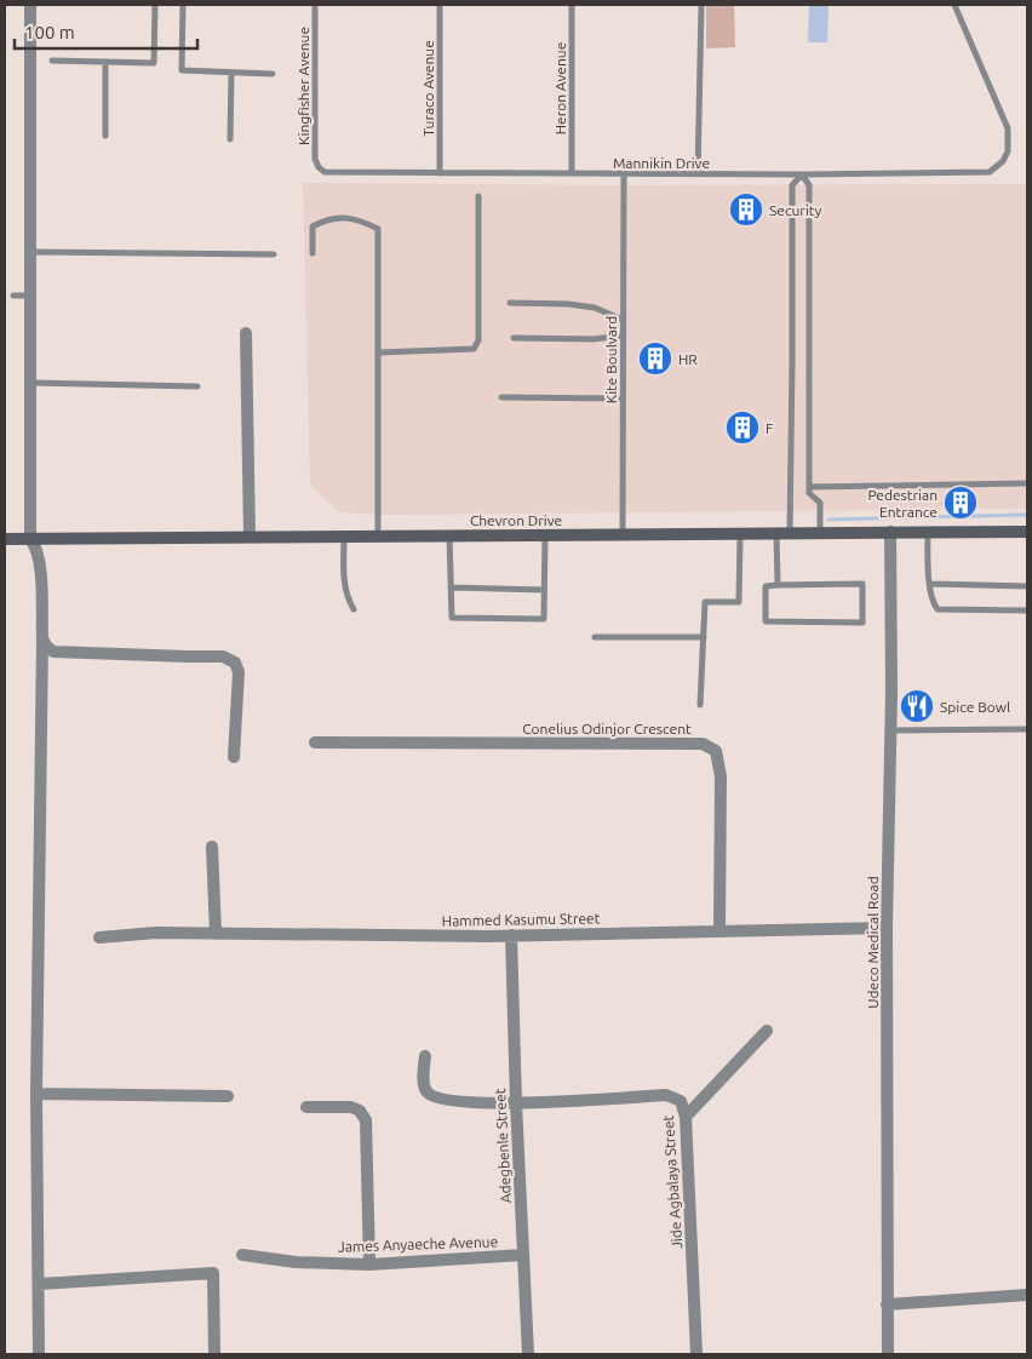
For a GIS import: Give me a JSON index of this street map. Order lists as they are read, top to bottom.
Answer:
{
  "streets": {
    "main road": ["Chevron Drive"],
    "street": [
      "Conelius Odinjor Crescent",
      "Hammed Kasumu Street",
      "Udeco Medical Road",
      "Adegbenle Street",
      "Jide Agbalaya Street",
      "James Anyaeche Avenue"
    ],
    "lane": [
      "Kingfisher Avenue",
      "Turaco Avenue",
      "Heron Avenue",
      "Mannikin Drive",
      "Kite Boulvard"
    ]
  },
  "crossings": [
    ["Kingfisher Avenue", "Mannikin Drive"],
    ["Turaco Avenue", "Mannikin Drive"],
    ["Heron Avenue", "Mannikin Drive"],
    ["Mannikin Drive", "Kite Boulvard"],
    ["Kite Boulvard", "Chevron Drive"],
    ["Chevron Drive", "Udeco Medical Road"],
    ["Conelius Odinjor Crescent", "Hammed Kasumu Street"],
    ["Hammed Kasumu Street", "Udeco Medical Road"],
    ["Hammed Kasumu Street", "Adegbenle Street"],
    ["Adegbenle Street", "Jide Agbalaya Street"],
    ["Adegbenle Street", "James Anyaeche Avenue"]
  ],
  "places": {
    "building": [
      "Security",
      "HR",
      "F",
      "Pedestrian Entrance"
    ],
    "restaurant": ["Spice Bowl"]
  },
  "scale_bar": "100 m"
}
